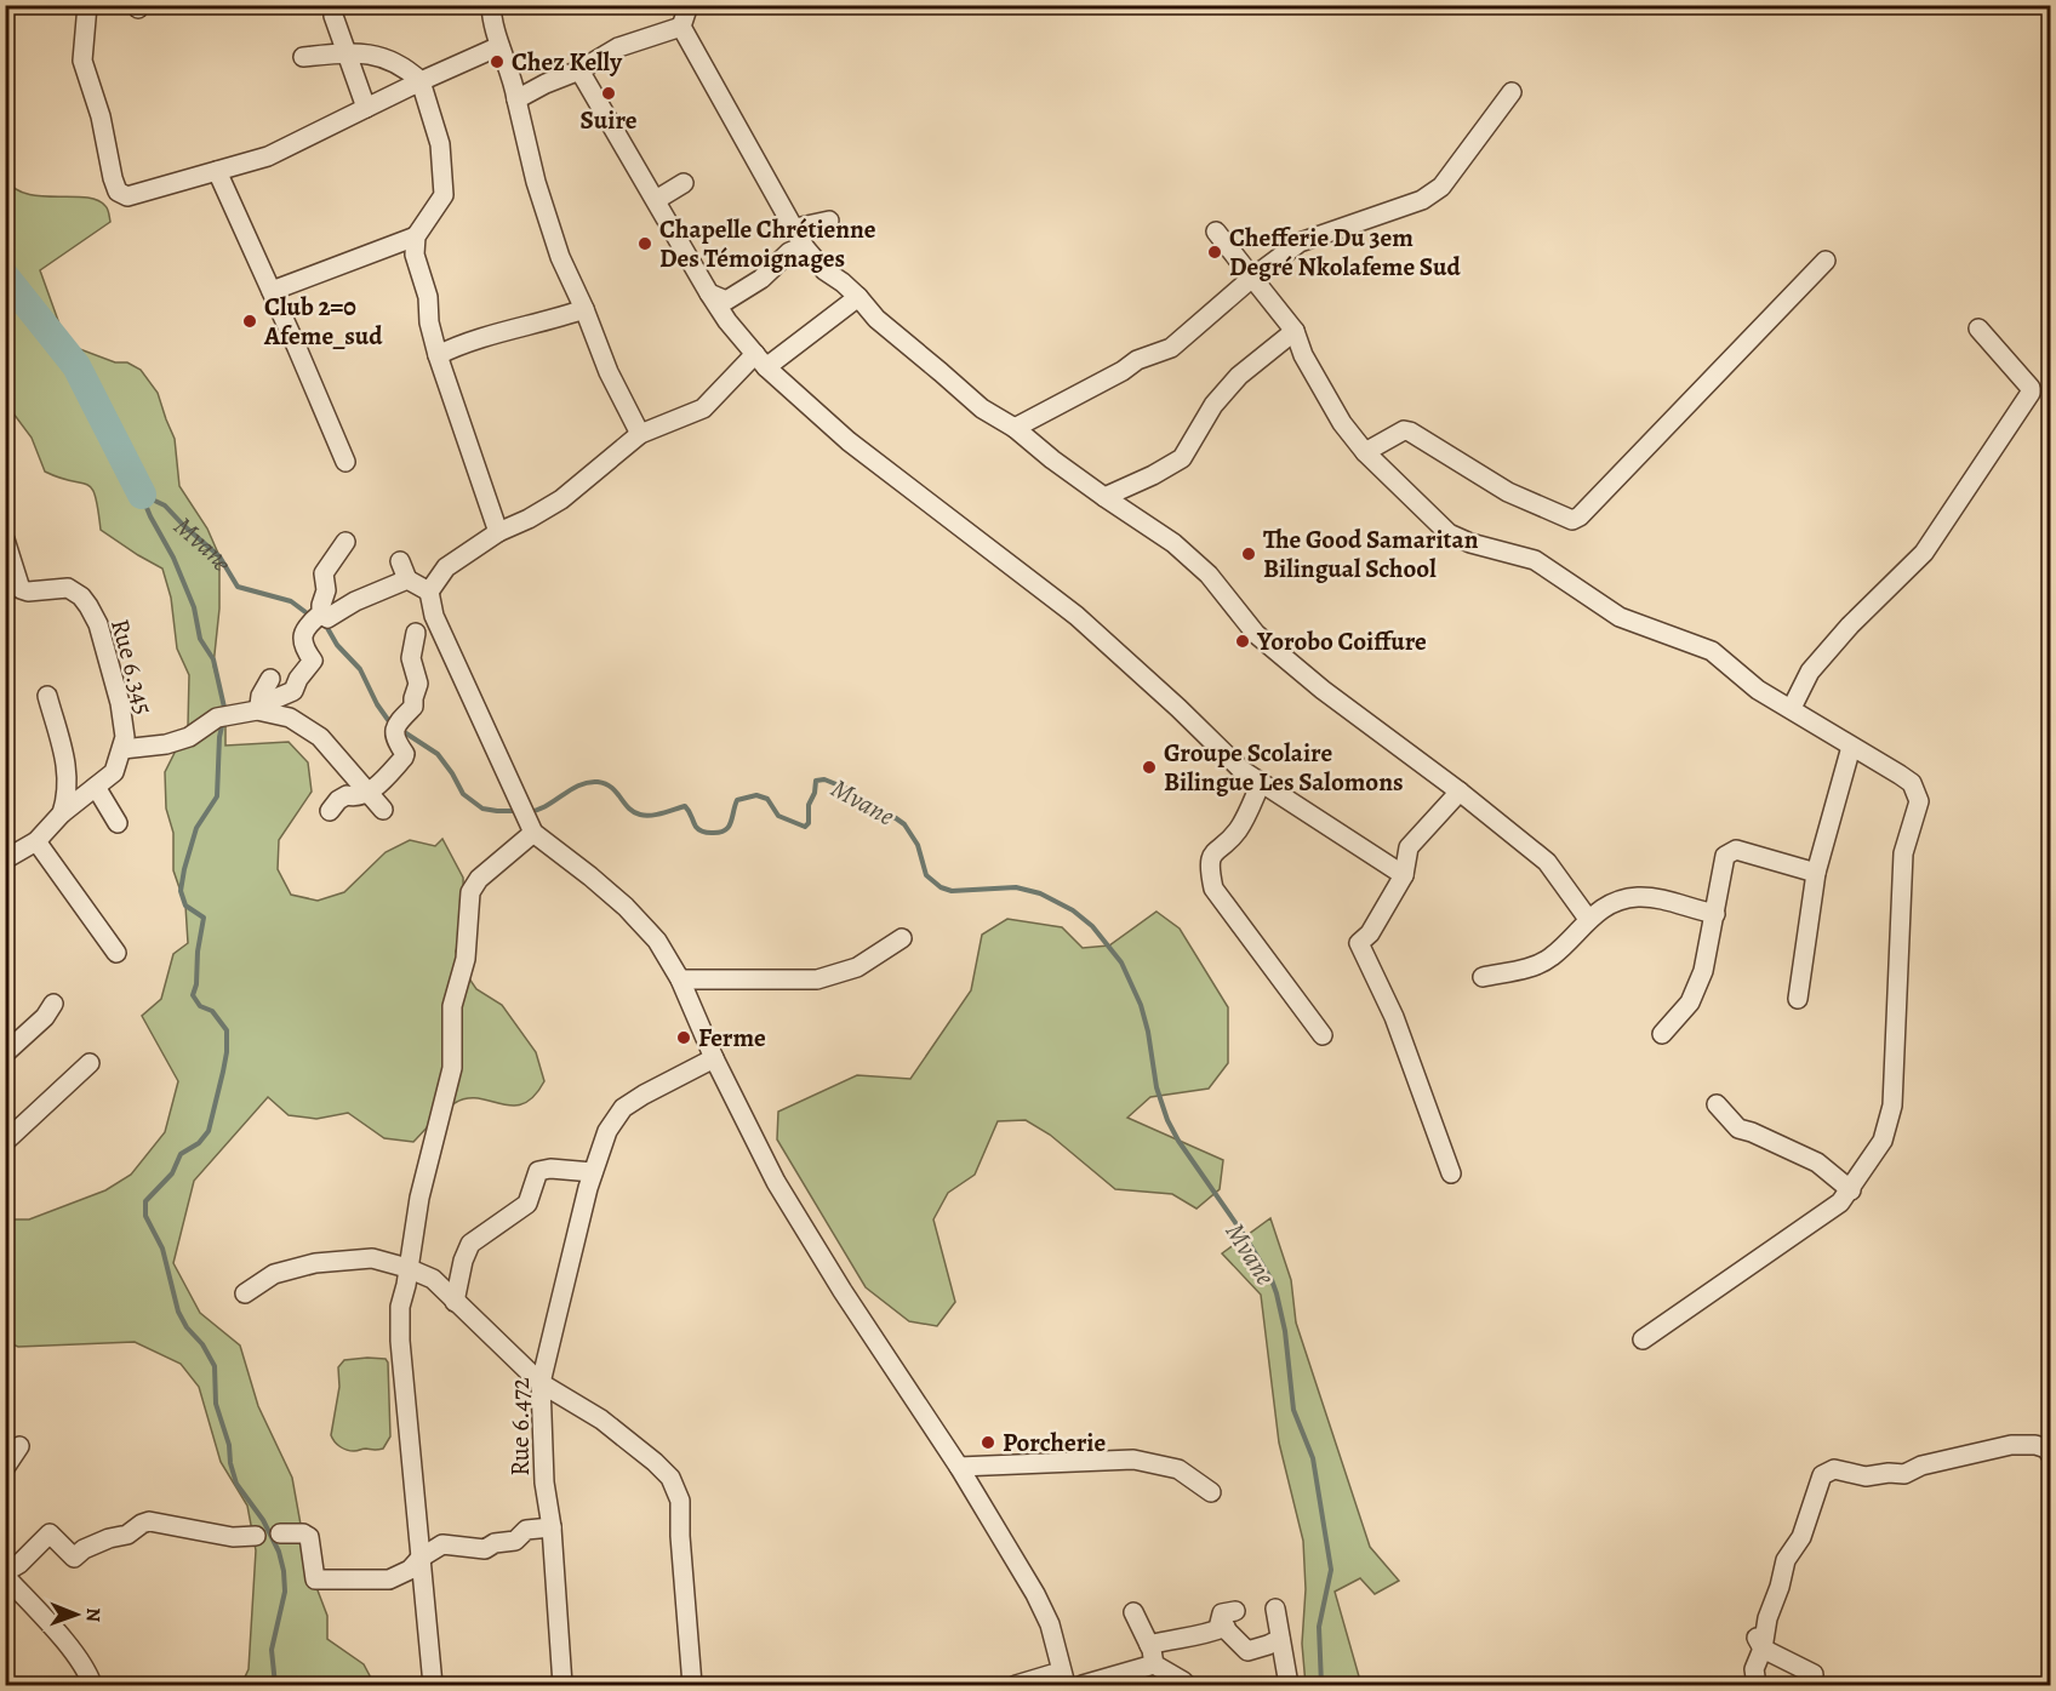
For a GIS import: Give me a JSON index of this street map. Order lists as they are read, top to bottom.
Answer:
{
  "streets": {
    "street": ["Rue 6.345", "Rue 6.472"]
  },
  "water": ["Mvane"],
  "places": [
    "Chez Kelly",
    "Suire",
    "Chapelle Chrétienne Des Témoignages",
    "Chefferie Du 3em Degré Nkolafeme Sud",
    "Club 2=0 Afeme_sud",
    "The Good Samaritan Bilingual School",
    "Yorobo Coiffure",
    "Groupe Scolaire Bilingue Les Salomons",
    "Ferme",
    "Porcherie"
  ],
  "north": "right"
}
